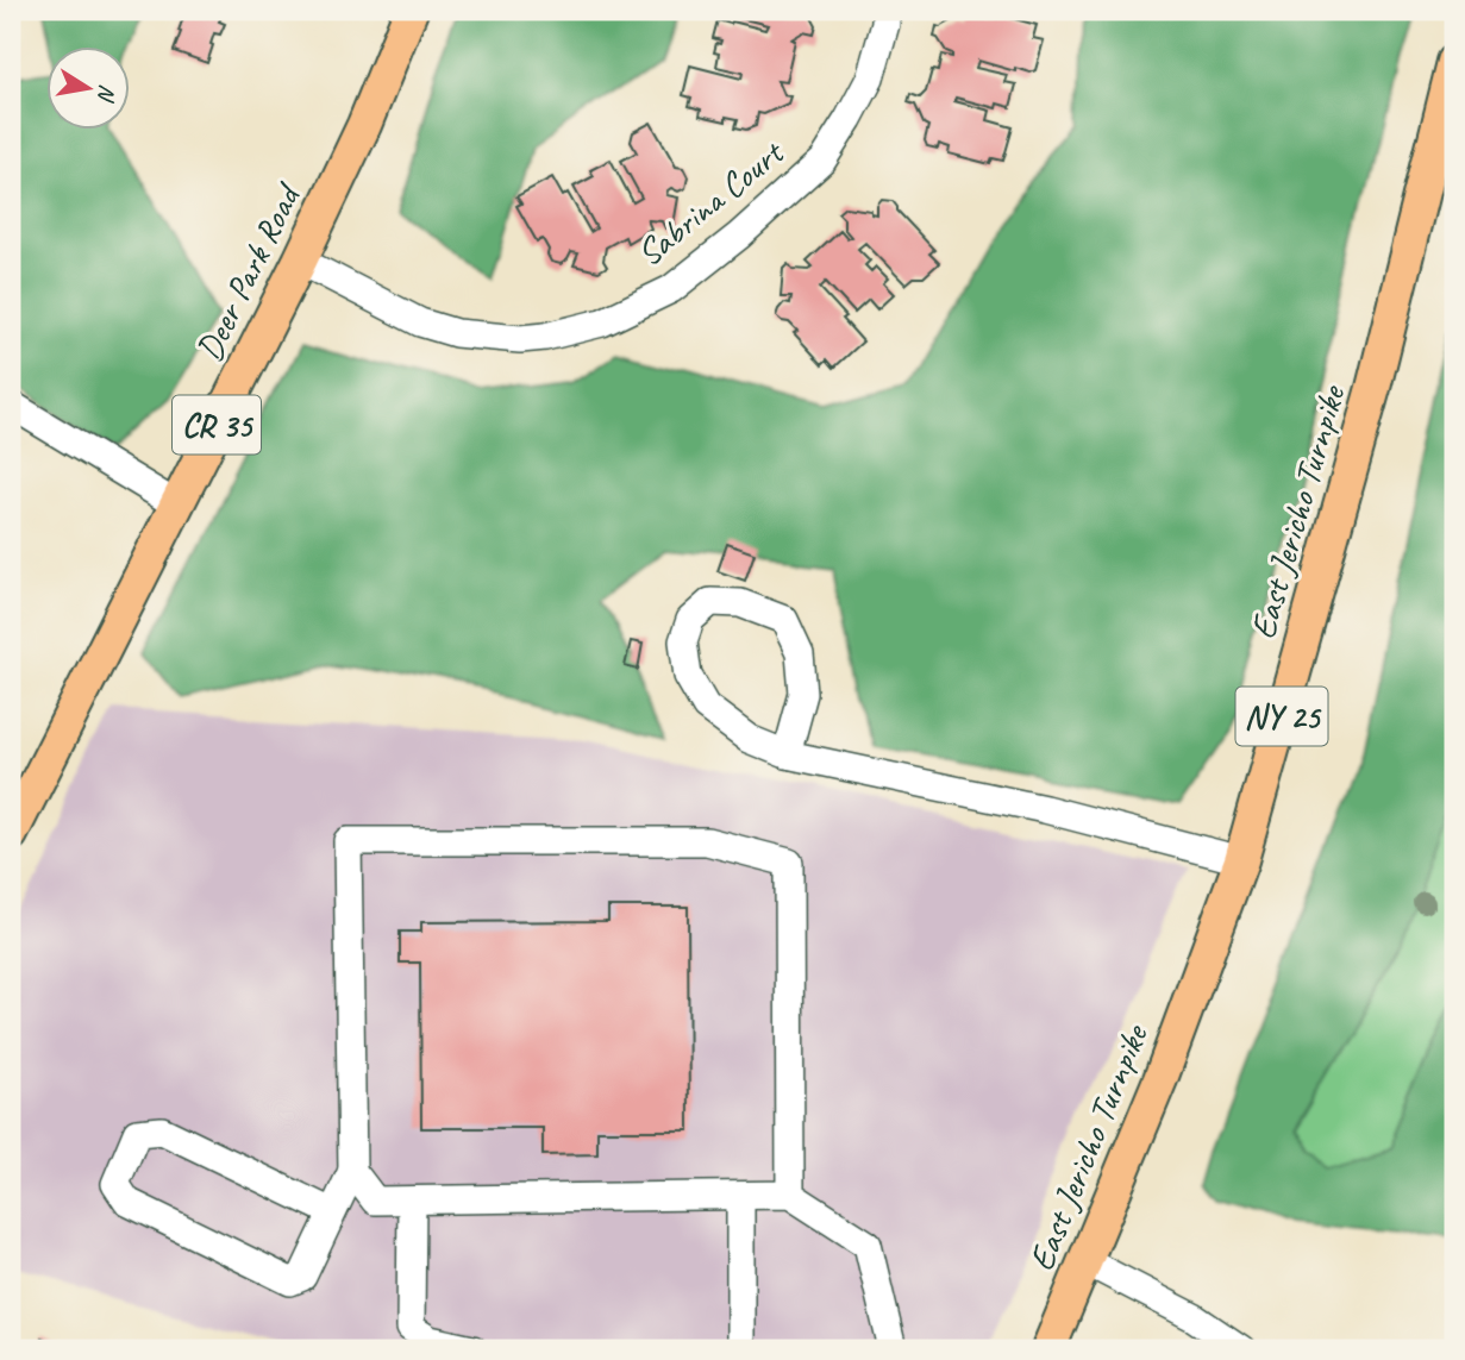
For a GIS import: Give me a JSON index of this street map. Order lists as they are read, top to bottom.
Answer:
{
  "streets": {
    "main road": [
      "Deer Park Road",
      "CR 35",
      "East Jericho Turnpike",
      "NY 25"
    ],
    "street": ["Sabrina Court"]
  },
  "crossings": [
    ["Sabrina Court", "Deer Park Road"]
  ],
  "north": "right"
}
